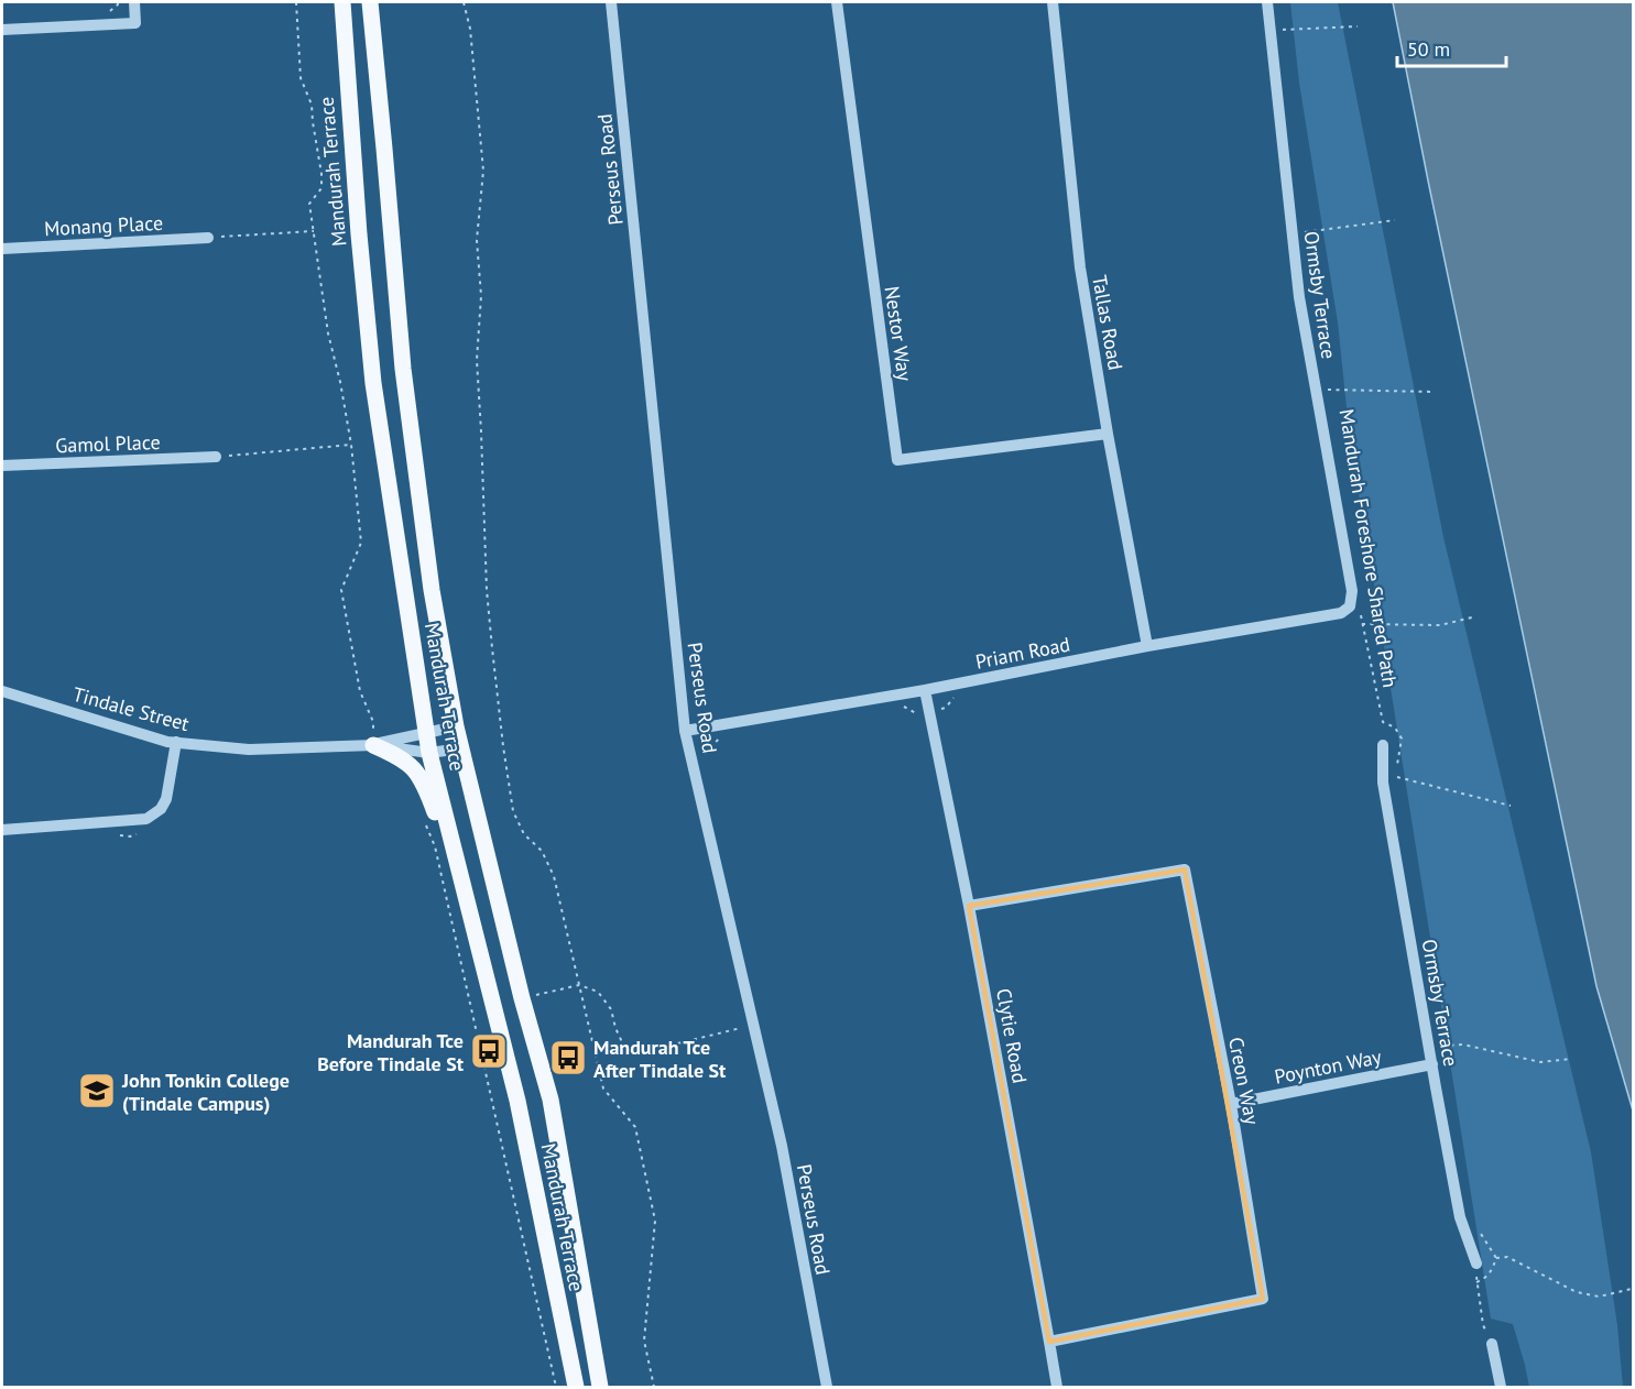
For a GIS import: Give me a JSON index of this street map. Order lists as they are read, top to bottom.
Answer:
{
  "streets": {
    "main road": ["Mandurah Terrace"],
    "street": [
      "Perseus Road",
      "Monang Place",
      "Ormsby Terrace",
      "Tallas Road",
      "Nestor Way",
      "Gamol Place",
      "Priam Road",
      "Tindale Street",
      "Clytie Road",
      "Poynton Way",
      "Creon Way"
    ],
    "path": ["Mandurah Foreshore Shared Path"]
  },
  "crossings": [
    ["Perseus Road", "Priam Road"],
    ["Mandurah Terrace", "Tindale Street"],
    ["Ormsby Terrace", "Priam Road"],
    ["Ormsby Terrace", "Poynton Way"],
    ["Tallas Road", "Nestor Way"],
    ["Tallas Road", "Priam Road"],
    ["Priam Road", "Clytie Road"],
    ["Clytie Road", "Creon Way"],
    ["Poynton Way", "Creon Way"]
  ],
  "places": {
    "bus stop": ["Mandurah Tce Before Tindale St", "Mandurah Tce After Tindale St"],
    "school or university": ["John Tonkin College (Tindale Campus)"]
  },
  "scale_bar": "50 m"
}
